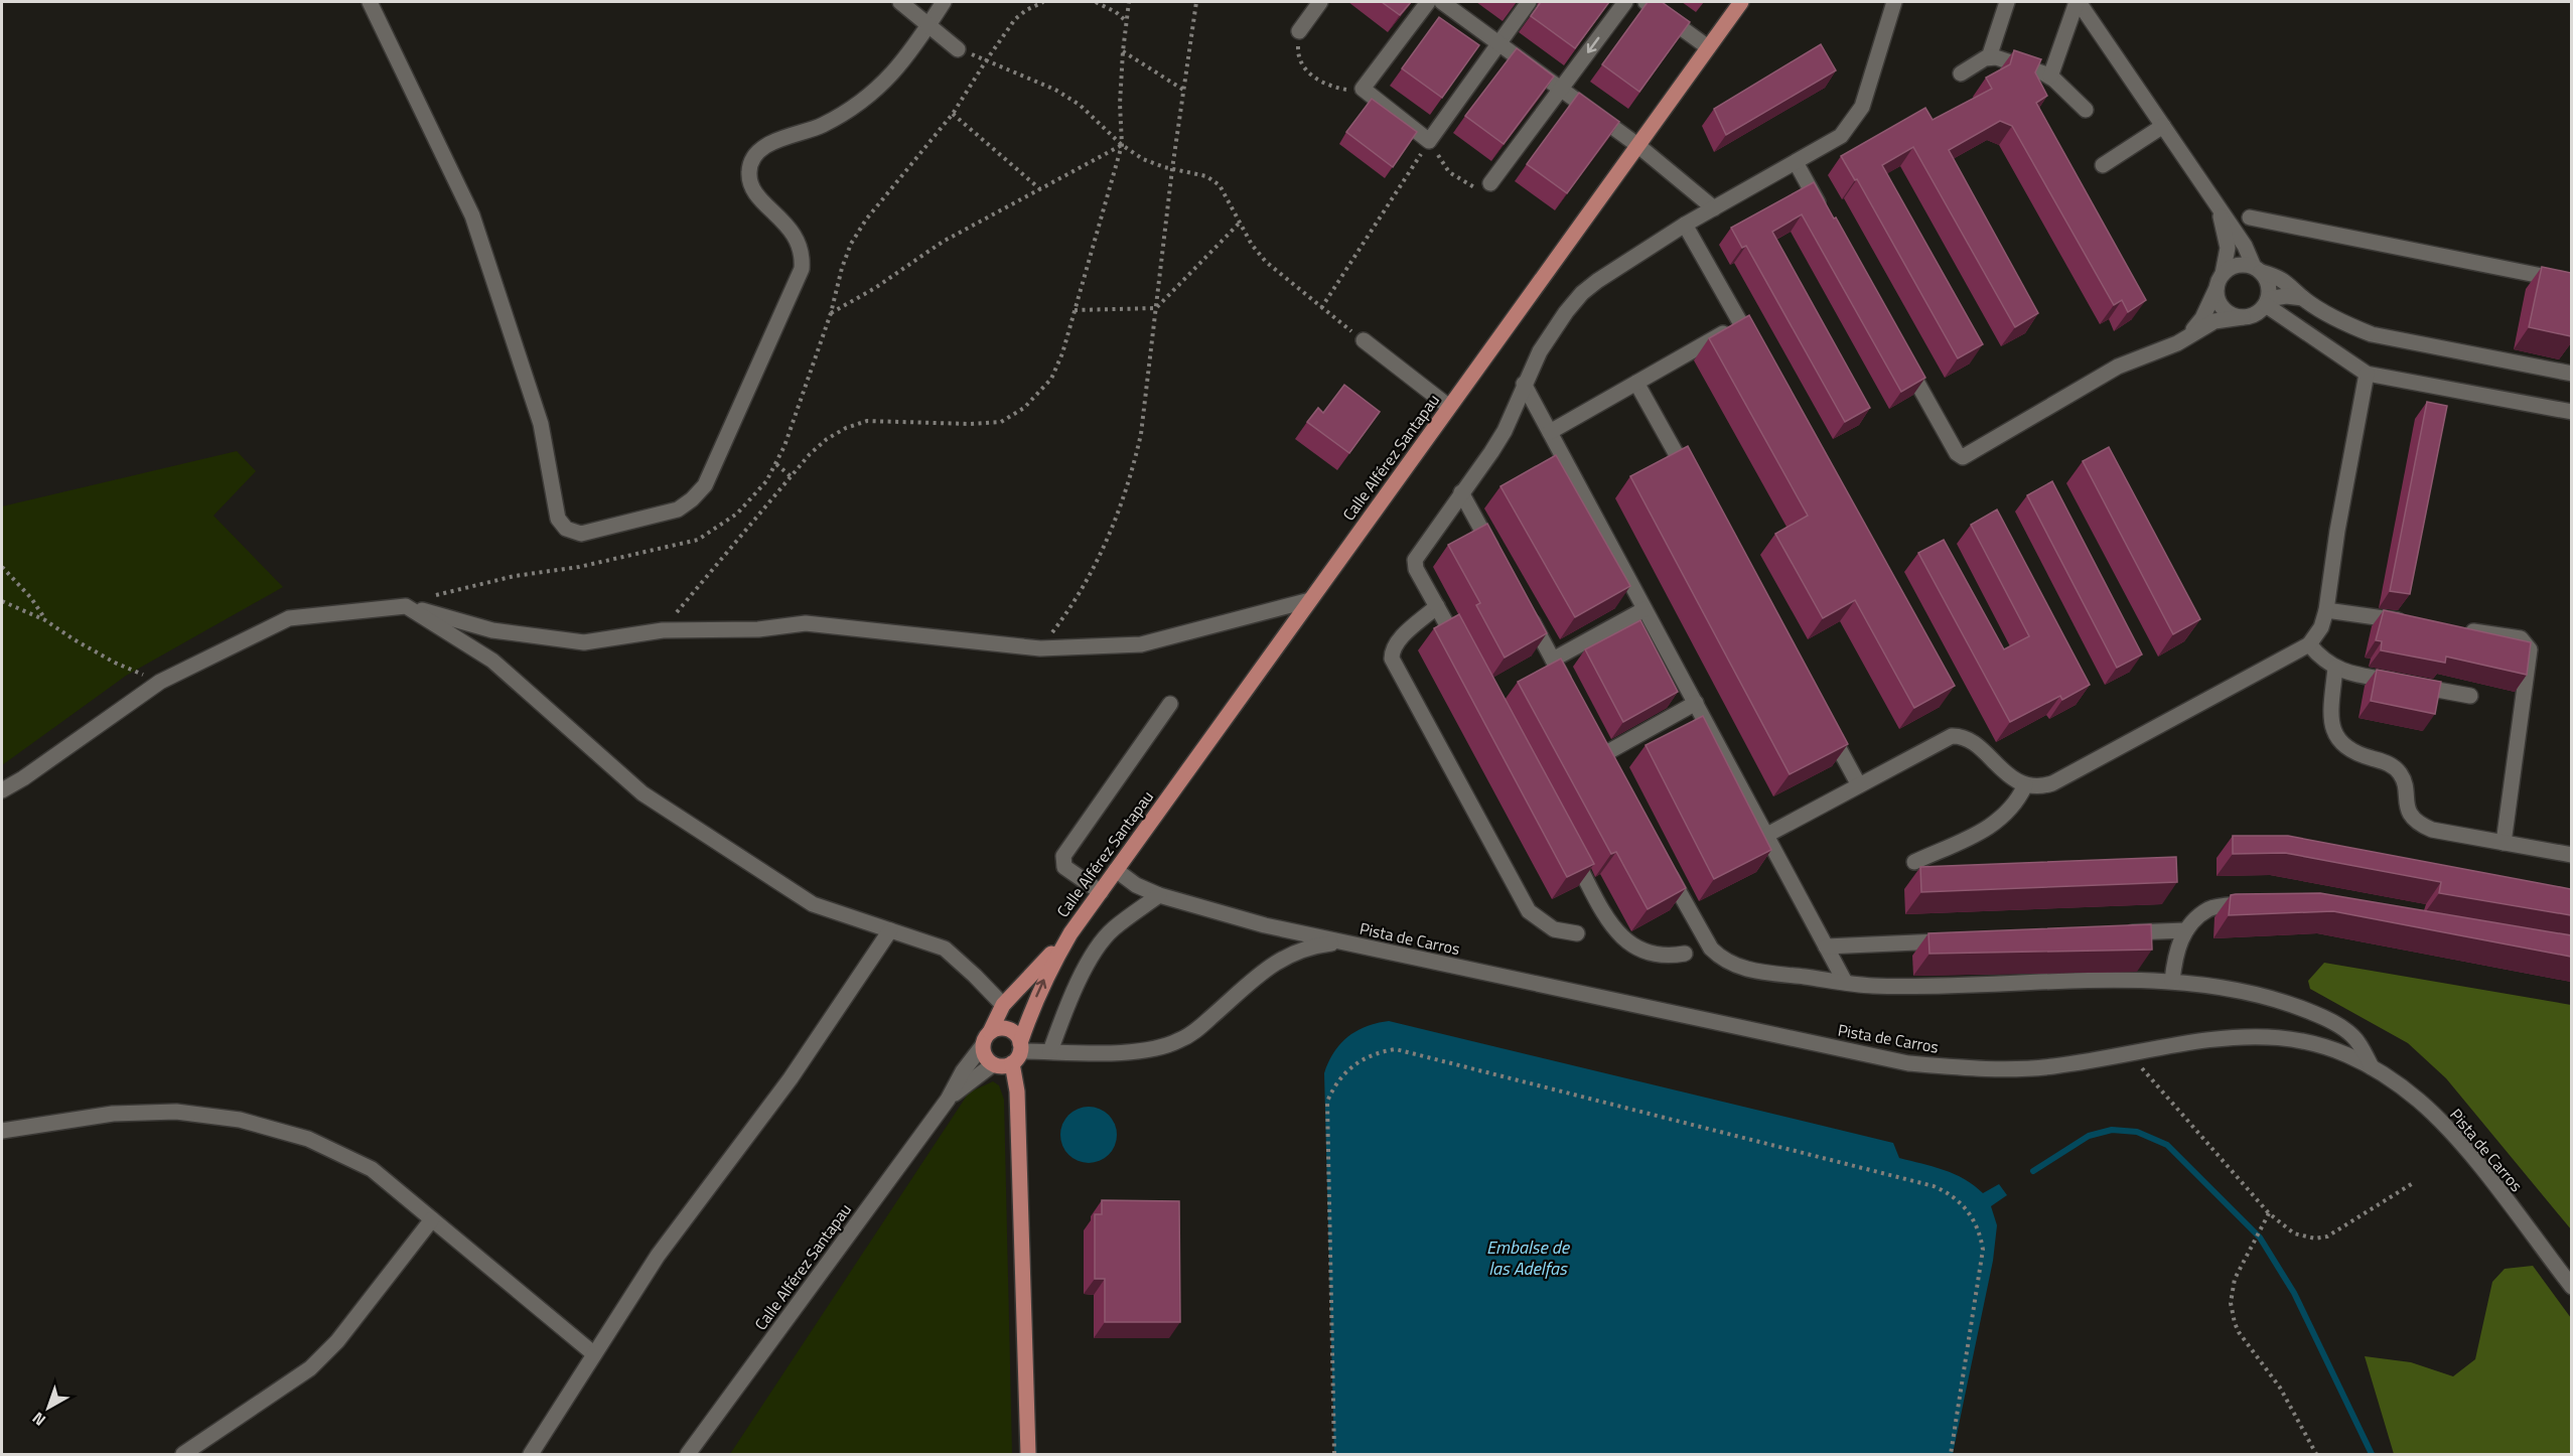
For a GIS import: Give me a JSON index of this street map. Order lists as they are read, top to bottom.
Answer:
{
  "streets": {
    "main road": ["Calle Alférez Santapau"],
    "street": ["Pista de Carros"]
  },
  "crossings": [
    ["Calle Alférez Santapau", "Pista de Carros"]
  ],
  "water": ["Embalse de las Adelfas"],
  "north": "bottom left"
}
